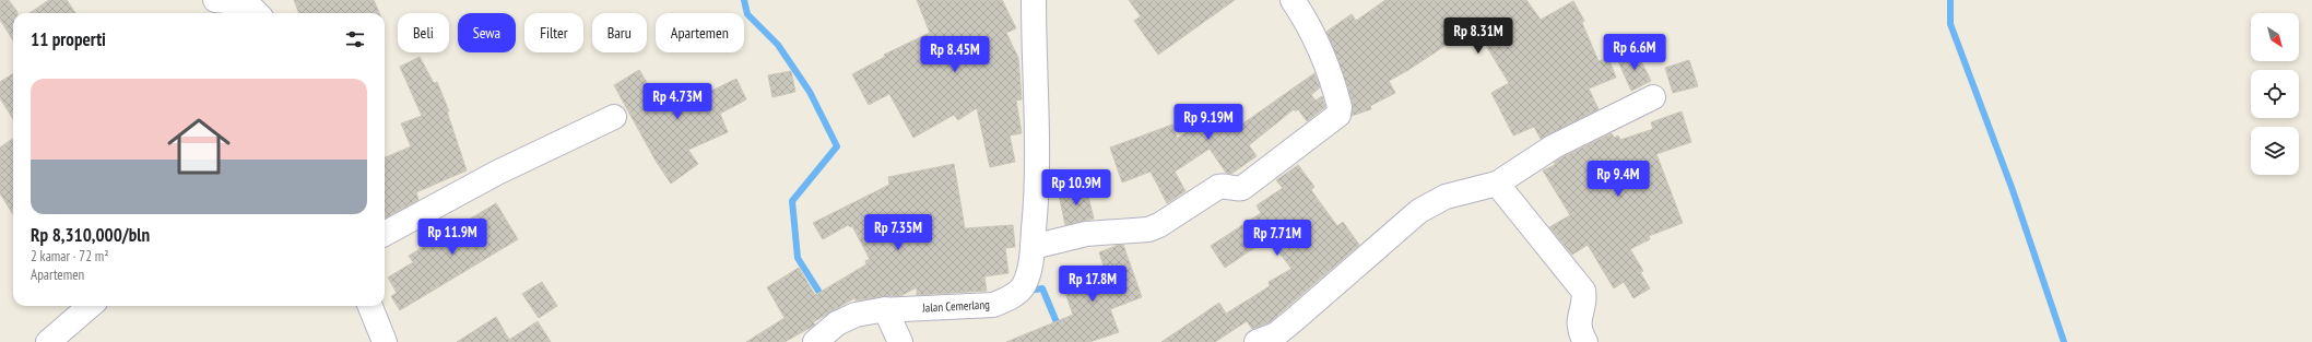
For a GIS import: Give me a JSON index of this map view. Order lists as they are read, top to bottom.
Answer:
{
  "streets": {
    "street": ["Jalan Cemerlang"]
  },
  "north": "bottom right",
  "page": {
    "chip": [
      "Beli",
      "Sewa",
      "Filter",
      "Baru",
      "Apartemen"
    ],
    "heading": "11 properti",
    "price": [
      "Rp 8.31M",
      "Rp 6.6M",
      "Rp 8.45M",
      "Rp 4.73M",
      "Rp 9.19M",
      "Rp 9.4M",
      "Rp 10.9M",
      "Rp 7.35M",
      "Rp 11.9M",
      "Rp 7.71M",
      "Rp 17.8M"
    ],
    "list": [
      {
        "name": "Rp 8,310,000/bln",
        "note": "2 kamar · 72 m² · Apartemen"
      }
    ]
  }
}
